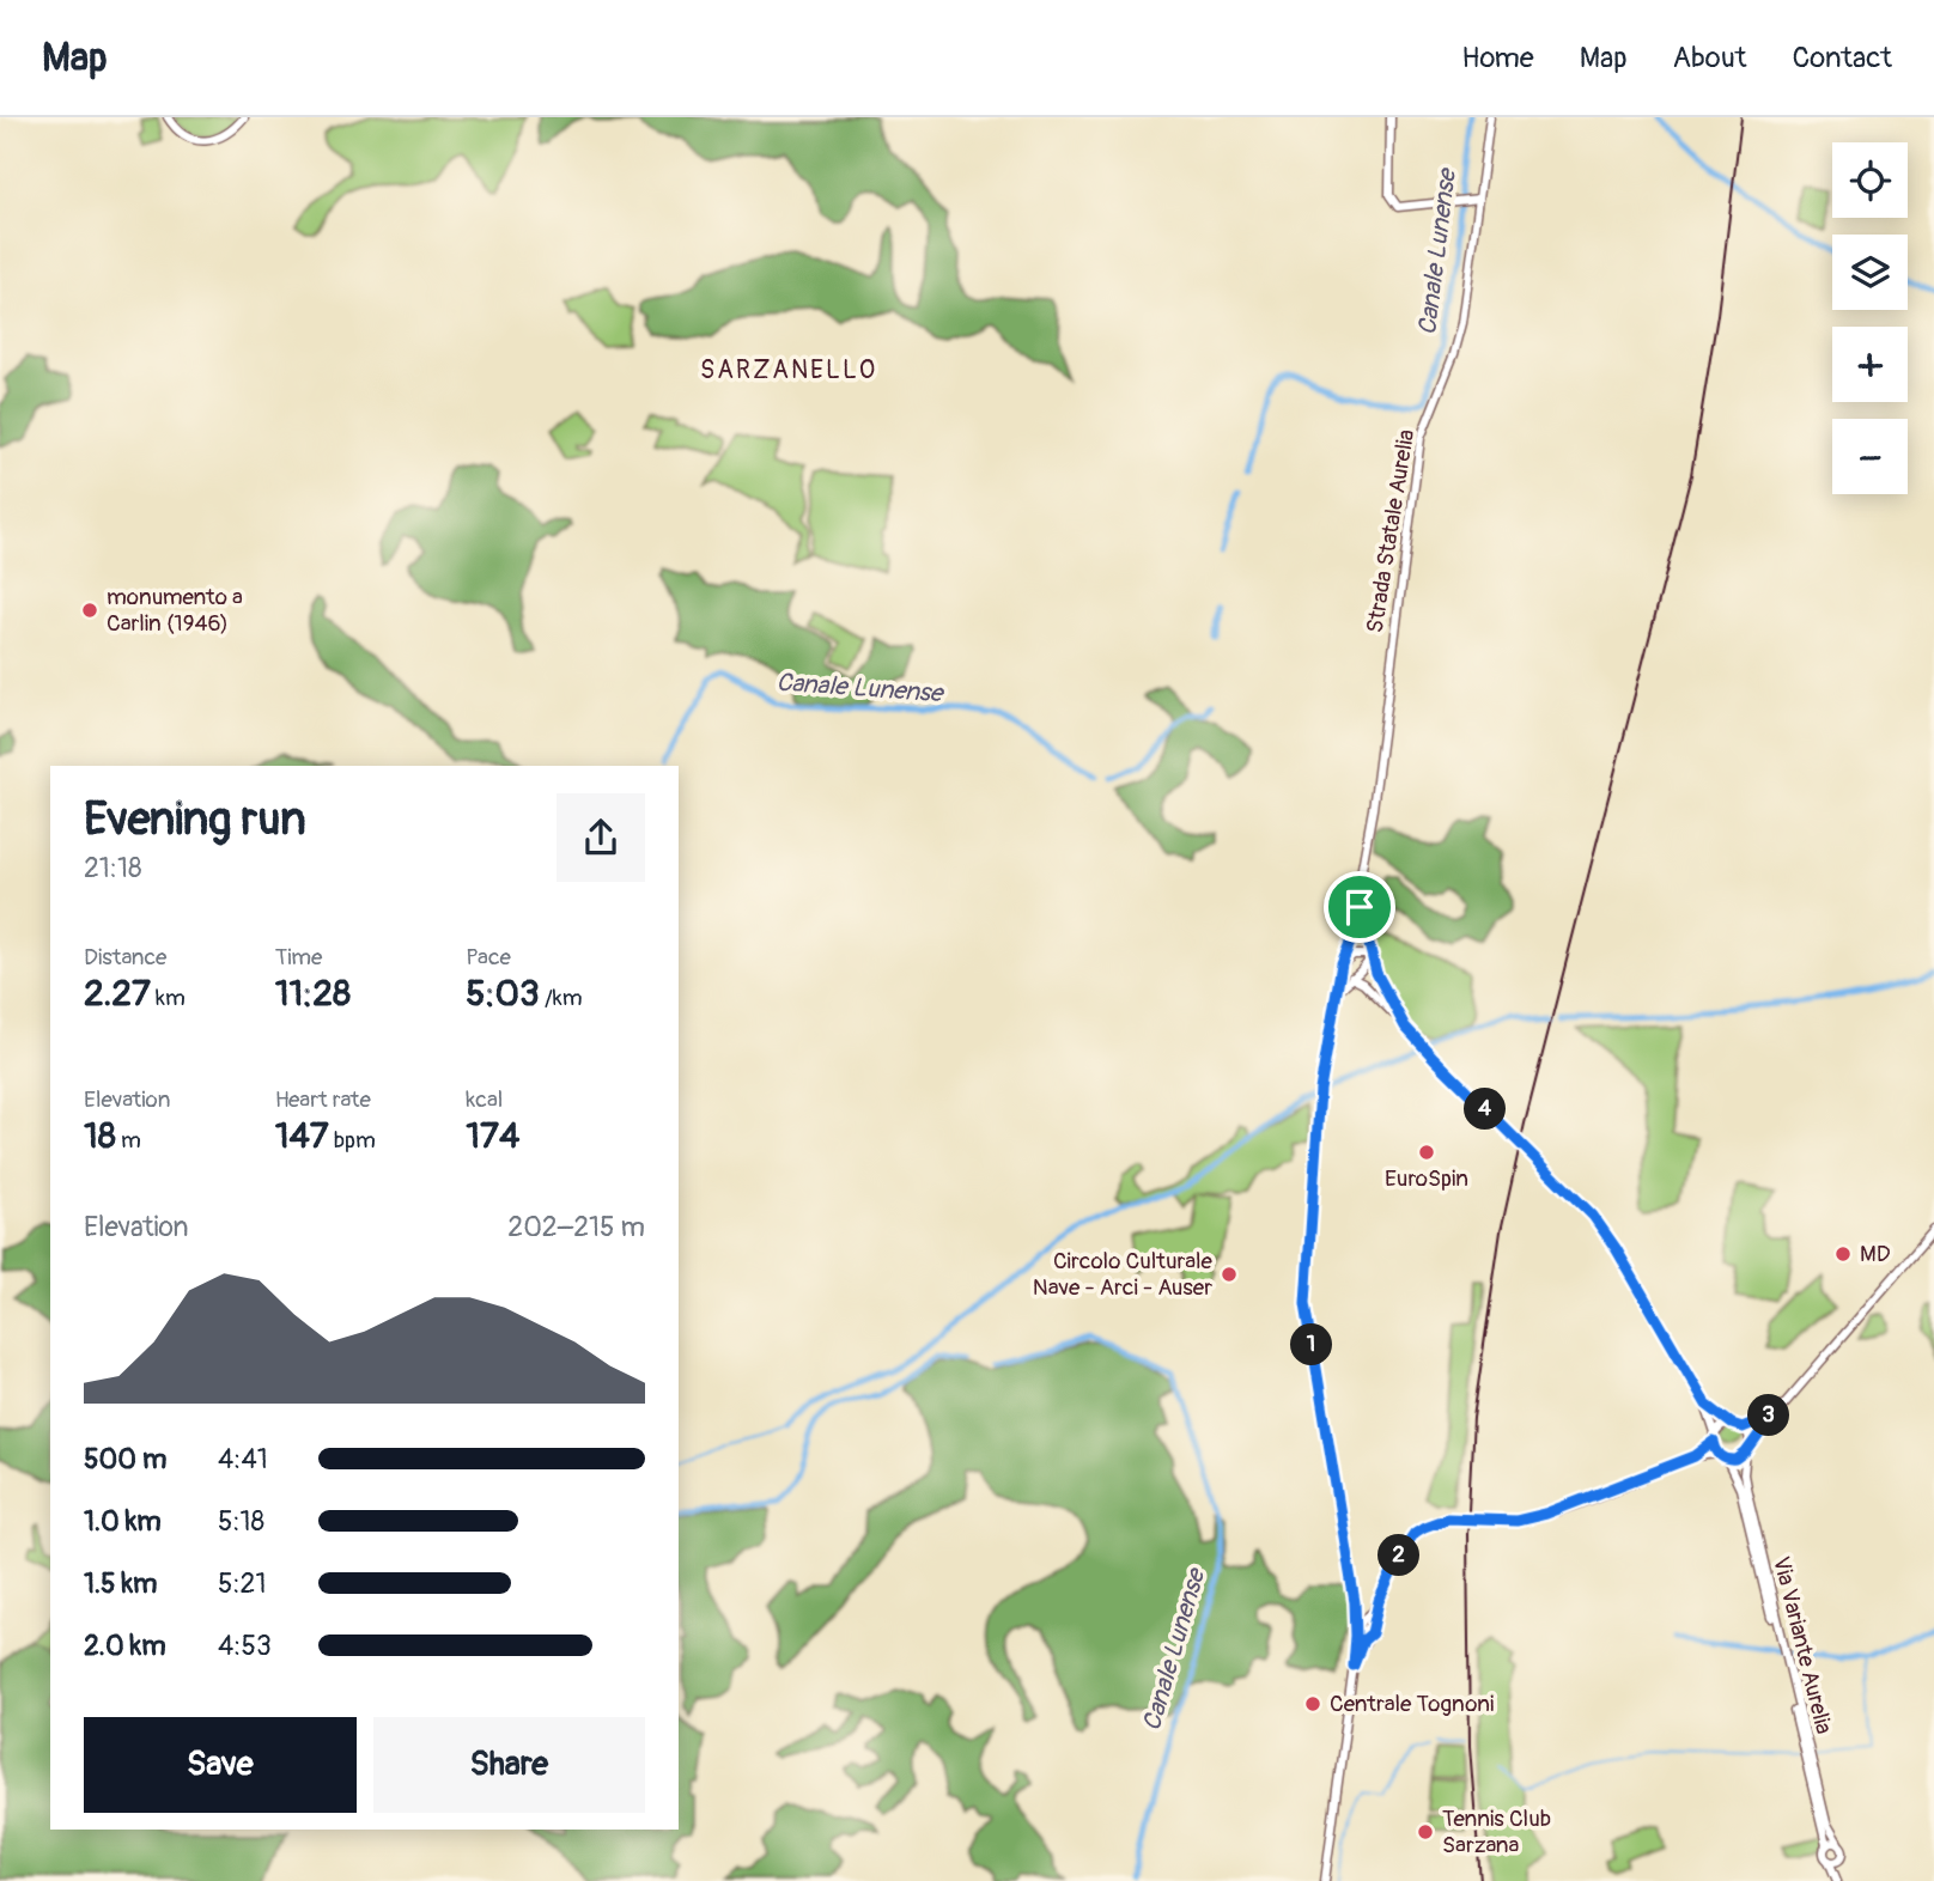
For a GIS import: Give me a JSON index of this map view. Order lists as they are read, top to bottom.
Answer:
{
  "streets": {
    "main road": ["Strada Statale Aurelia", "Via Variante Aurelia"]
  },
  "districts": ["SARZANELLO"],
  "water": ["Canale Lunense"],
  "places": [
    "monumento a Carlin (1946)",
    "EuroSpin",
    "MD",
    "Circolo Culturale Nave - Arci - Auser",
    "Centrale Tognoni",
    "Tennis Club Sarzana"
  ],
  "page": {
    "header": "Map",
    "nav": [
      "Home",
      "Map",
      "About",
      "Contact"
    ],
    "map_buttons": ["+", "−"],
    "heading": ["Evening run", "21:18"],
    "stats": [
      ["Distance", "2.27 km"],
      ["Time", "11:28"],
      ["Pace", "5:03 /km"],
      ["Elevation", "18 m"],
      ["Heart rate", "147 bpm"],
      ["kcal", "174"]
    ],
    "pins": [
      "4",
      "1",
      "3",
      "2"
    ],
    "chart": ["Elevation", "202–215 m"],
    "list": [
      {
        "name": "500 m",
        "note": "4:41"
      },
      {
        "name": "1.0 km",
        "note": "5:18"
      },
      {
        "name": "1.5 km",
        "note": "5:21"
      },
      {
        "name": "2.0 km",
        "note": "4:53"
      }
    ],
    "buttons": ["Save", "Share"]
  }
}
